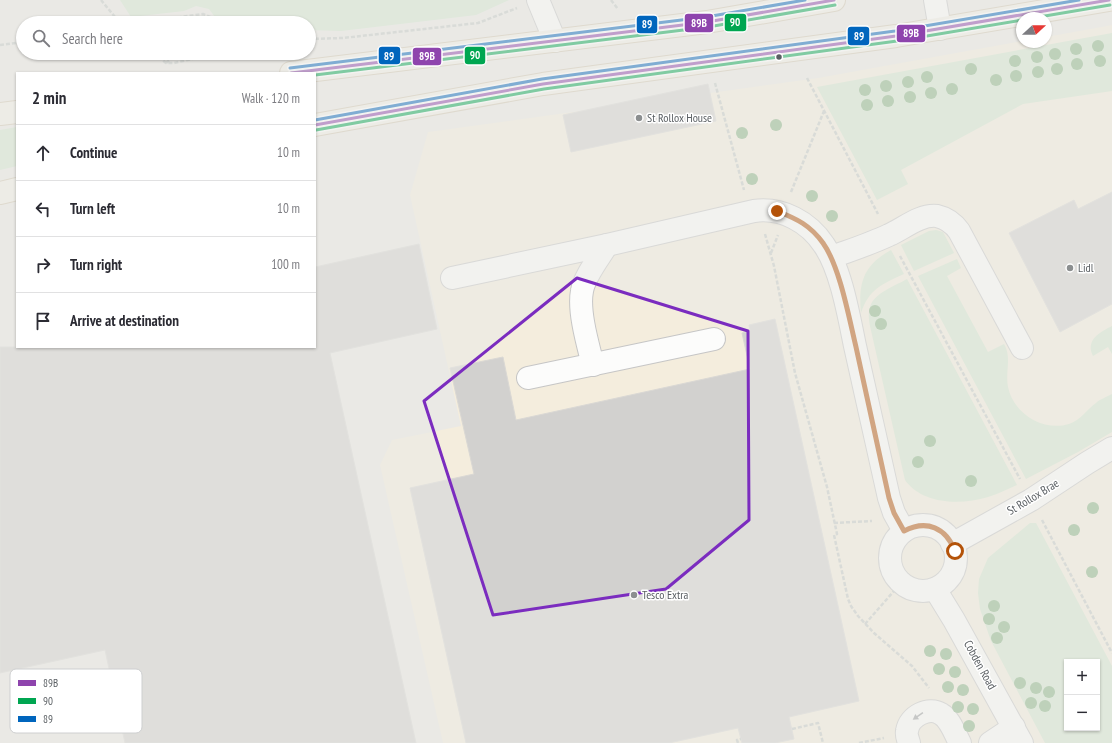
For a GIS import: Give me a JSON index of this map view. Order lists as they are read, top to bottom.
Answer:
{
  "streets": {
    "street": ["St Rollox Brae", "Cobden Road"]
  },
  "crossings": [
    ["St Rollox Brae", "Cobden Road"]
  ],
  "places": ["St Rollox House", "Lidl", "Tesco Extra"],
  "lines": ["transit line 89B", "transit line 89", "transit line 90"],
  "legend": ["89B", "90", "89"],
  "north": "right",
  "page": {
    "search": "Search here",
    "heading": ["2 min", "Walk · 120 m"],
    "list": [
      ["Continue", "10 m"],
      ["Turn left", "10 m"],
      ["Turn right", "100 m"],
      "Arrive at destination"
    ],
    "map_buttons": ["+", "−"]
  }
}
